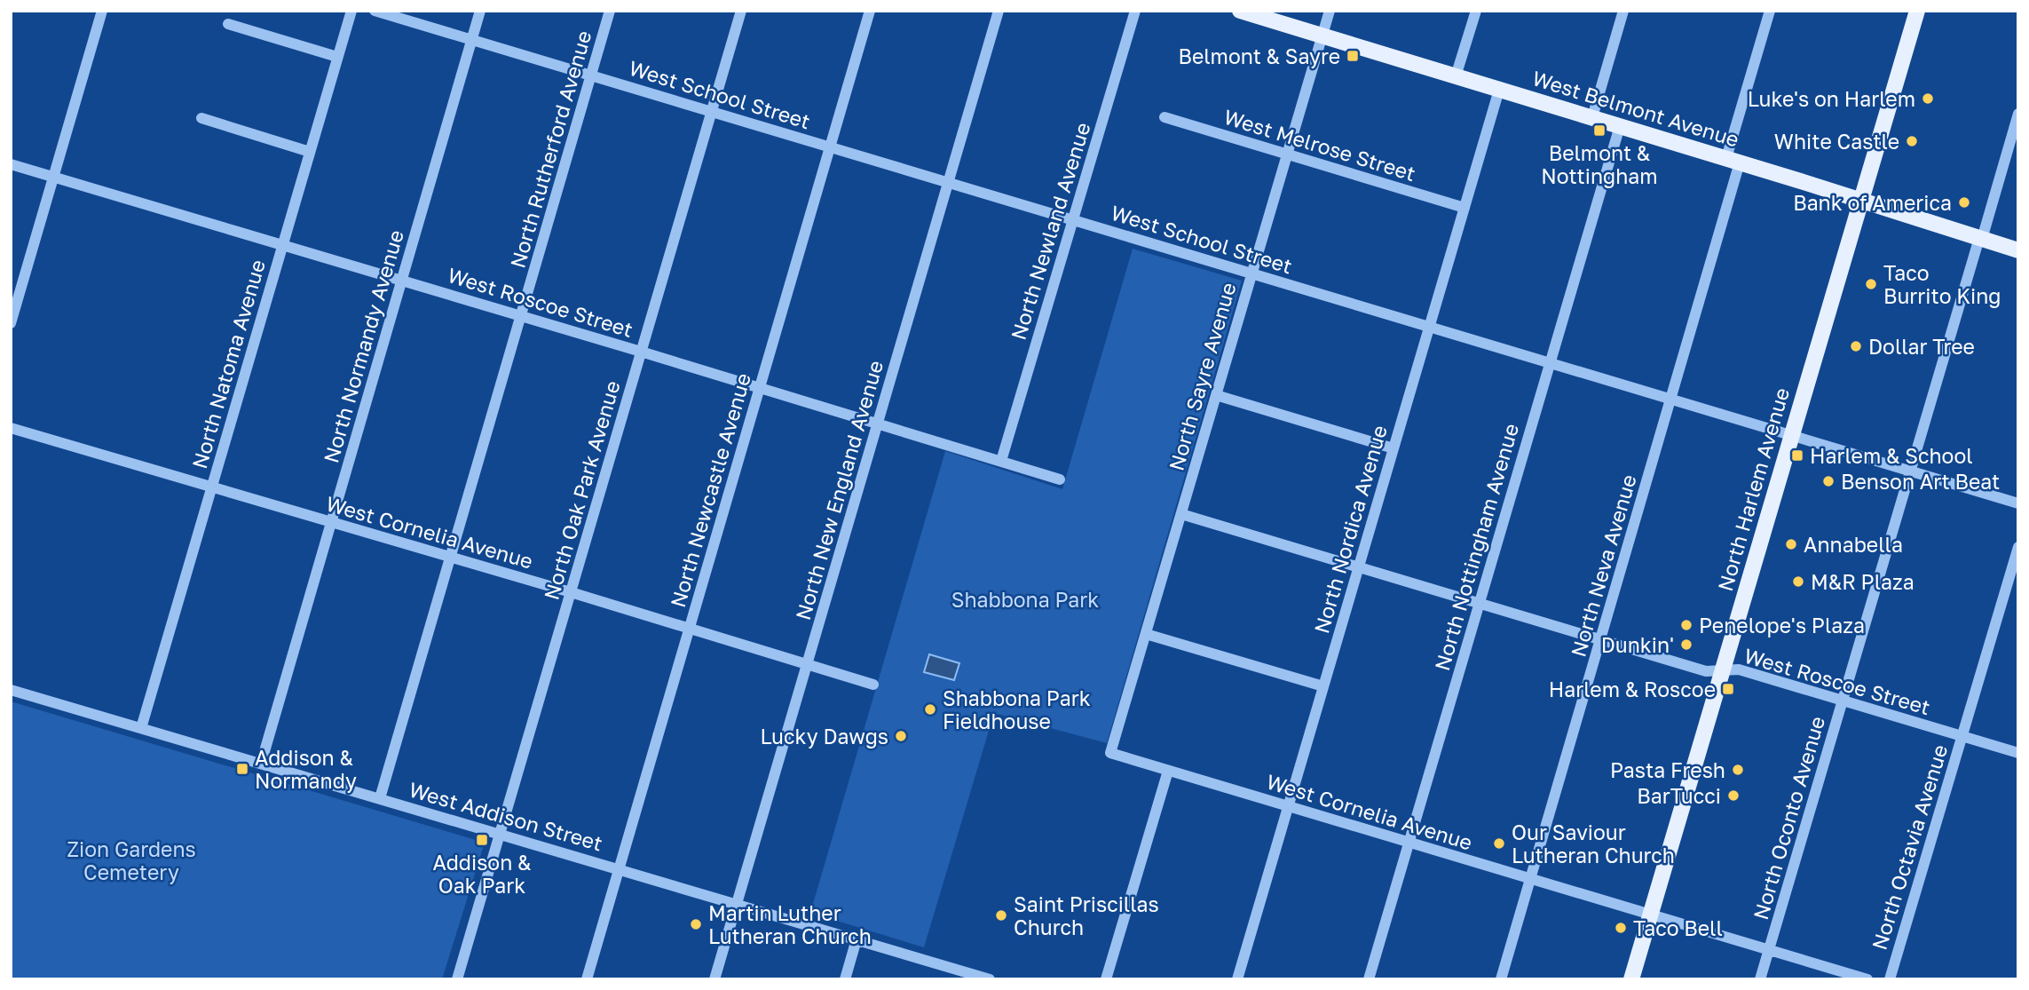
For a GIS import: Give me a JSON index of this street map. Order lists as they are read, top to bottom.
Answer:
{
  "streets": {
    "main road": ["West Belmont Avenue", "North Harlem Avenue"],
    "street": [
      "West School Street",
      "West Melrose Street",
      "North Rutherford Avenue",
      "North Newland Avenue",
      "West Roscoe Street",
      "North Normandy Avenue",
      "North Natoma Avenue",
      "North Sayre Avenue",
      "North Oak Park Avenue",
      "North Newcastle Avenue",
      "North New England Avenue",
      "North Nordica Avenue",
      "West Cornelia Avenue",
      "North Nottingham Avenue",
      "North Neva Avenue",
      "West Addison Street",
      "North Oconto Avenue",
      "North Octavia Avenue"
    ]
  },
  "crossings": [
    ["West School Street", "North Rutherford Avenue"],
    ["West School Street", "North Newland Avenue"],
    ["West School Street", "North Normandy Avenue"],
    ["West School Street", "North Sayre Avenue"],
    ["West School Street", "North Harlem Avenue"],
    ["West School Street", "North Oak Park Avenue"],
    ["West School Street", "North Newcastle Avenue"],
    ["West School Street", "North New England Avenue"],
    ["West School Street", "North Nordica Avenue"],
    ["West School Street", "North Nottingham Avenue"],
    ["West School Street", "North Neva Avenue"],
    ["West School Street", "North Oconto Avenue"],
    ["West Belmont Avenue", "North Sayre Avenue"],
    ["West Belmont Avenue", "North Harlem Avenue"],
    ["West Belmont Avenue", "North Nordica Avenue"],
    ["West Belmont Avenue", "North Nottingham Avenue"],
    ["West Belmont Avenue", "North Neva Avenue"],
    ["West Belmont Avenue", "North Oconto Avenue"],
    ["West Melrose Street", "North Sayre Avenue"],
    ["West Melrose Street", "North Nordica Avenue"],
    ["North Rutherford Avenue", "West Roscoe Street"],
    ["North Rutherford Avenue", "West Cornelia Avenue"],
    ["North Rutherford Avenue", "West Addison Street"],
    ["North Newland Avenue", "West Roscoe Street"],
    ["West Roscoe Street", "North Normandy Avenue"],
    ["West Roscoe Street", "North Natoma Avenue"],
    ["West Roscoe Street", "North Sayre Avenue"],
    ["West Roscoe Street", "North Harlem Avenue"],
    ["West Roscoe Street", "North Oak Park Avenue"],
    ["West Roscoe Street", "North Newcastle Avenue"],
    ["West Roscoe Street", "North New England Avenue"],
    ["West Roscoe Street", "North Nordica Avenue"],
    ["West Roscoe Street", "North Nottingham Avenue"],
    ["West Roscoe Street", "North Neva Avenue"],
    ["West Roscoe Street", "North Oconto Avenue"],
    ["West Roscoe Street", "North Octavia Avenue"],
    ["North Normandy Avenue", "West Cornelia Avenue"],
    ["North Normandy Avenue", "West Addison Street"],
    ["North Natoma Avenue", "West Cornelia Avenue"],
    ["North Natoma Avenue", "West Addison Street"],
    ["North Sayre Avenue", "West Cornelia Avenue"],
    ["North Harlem Avenue", "West Cornelia Avenue"],
    ["North Oak Park Avenue", "West Cornelia Avenue"],
    ["North Oak Park Avenue", "West Addison Street"],
    ["North Newcastle Avenue", "West Cornelia Avenue"],
    ["North Newcastle Avenue", "West Addison Street"],
    ["North New England Avenue", "West Cornelia Avenue"],
    ["North New England Avenue", "West Addison Street"],
    ["North Nordica Avenue", "West Cornelia Avenue"],
    ["West Cornelia Avenue", "North Nottingham Avenue"],
    ["West Cornelia Avenue", "North Neva Avenue"],
    ["West Cornelia Avenue", "North Oconto Avenue"]
  ],
  "parks": ["Shabbona Park", "Zion Gardens Cemetery"],
  "places": {
    "transit": [
      "Belmont & Sayre",
      "Belmont & Nottingham",
      "Harlem & School",
      "Harlem & Roscoe",
      "Addison & Normandy",
      "Addison & Oak Park"
    ],
    "other": [
      "Luke's on Harlem",
      "White Castle",
      "Bank of America",
      "Taco Burrito King",
      "Dollar Tree",
      "Benson Art Beat",
      "Annabella",
      "M&R Plaza",
      "Penelope's Plaza",
      "Dunkin'",
      "Shabbona Park Fieldhouse",
      "Lucky Dawgs",
      "Pasta Fresh",
      "BarTucci",
      "Our Saviour Lutheran Church",
      "Saint Priscillas Church",
      "Martin Luther Lutheran Church",
      "Taco Bell"
    ]
  }
}
